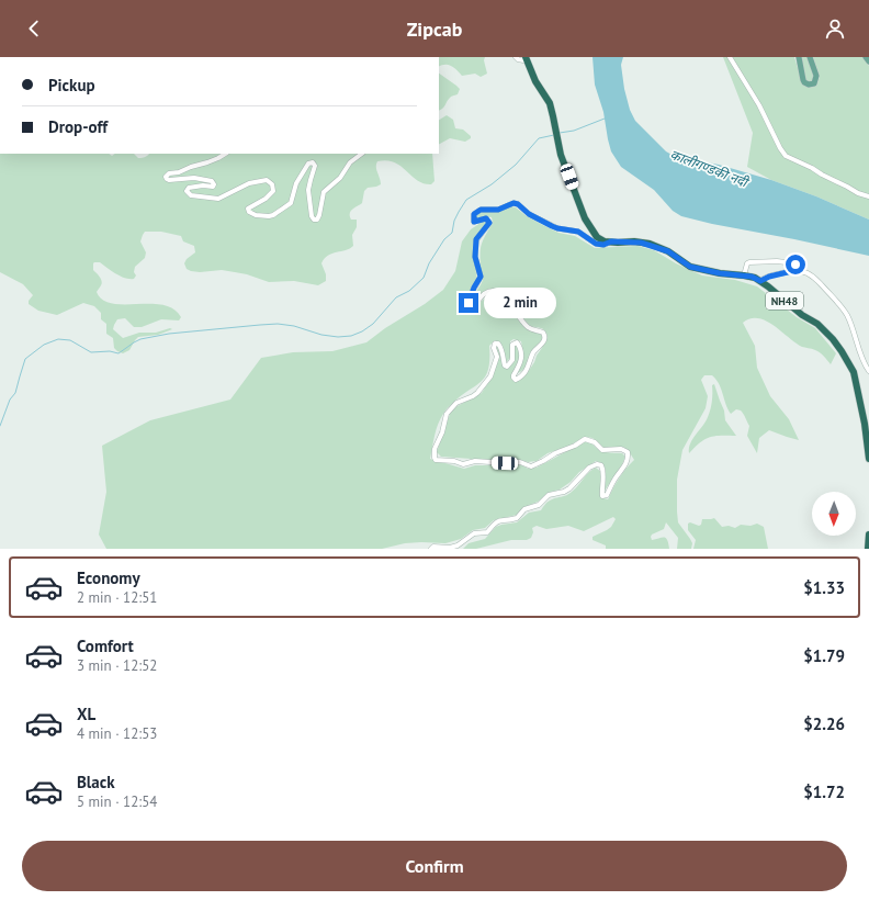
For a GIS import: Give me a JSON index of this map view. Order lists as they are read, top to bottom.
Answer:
{
  "streets": {
    "highway": ["NH48"]
  },
  "water": ["कालीगण्डकी नदी"],
  "north": "bottom",
  "page": {
    "header": "Zipcab",
    "banner": ["Pickup", "Drop-off"],
    "bubble": "2 min",
    "list": [
      {
        "name": "Economy",
        "note": "2 min · 12:51",
        "value": "$1.33"
      },
      {
        "name": "Comfort",
        "note": "3 min · 12:52",
        "value": "$1.79"
      },
      {
        "name": "XL",
        "note": "4 min · 12:53",
        "value": "$2.26"
      },
      {
        "name": "Black",
        "note": "5 min · 12:54",
        "value": "$1.72"
      }
    ],
    "buttons": "Confirm"
  }
}
